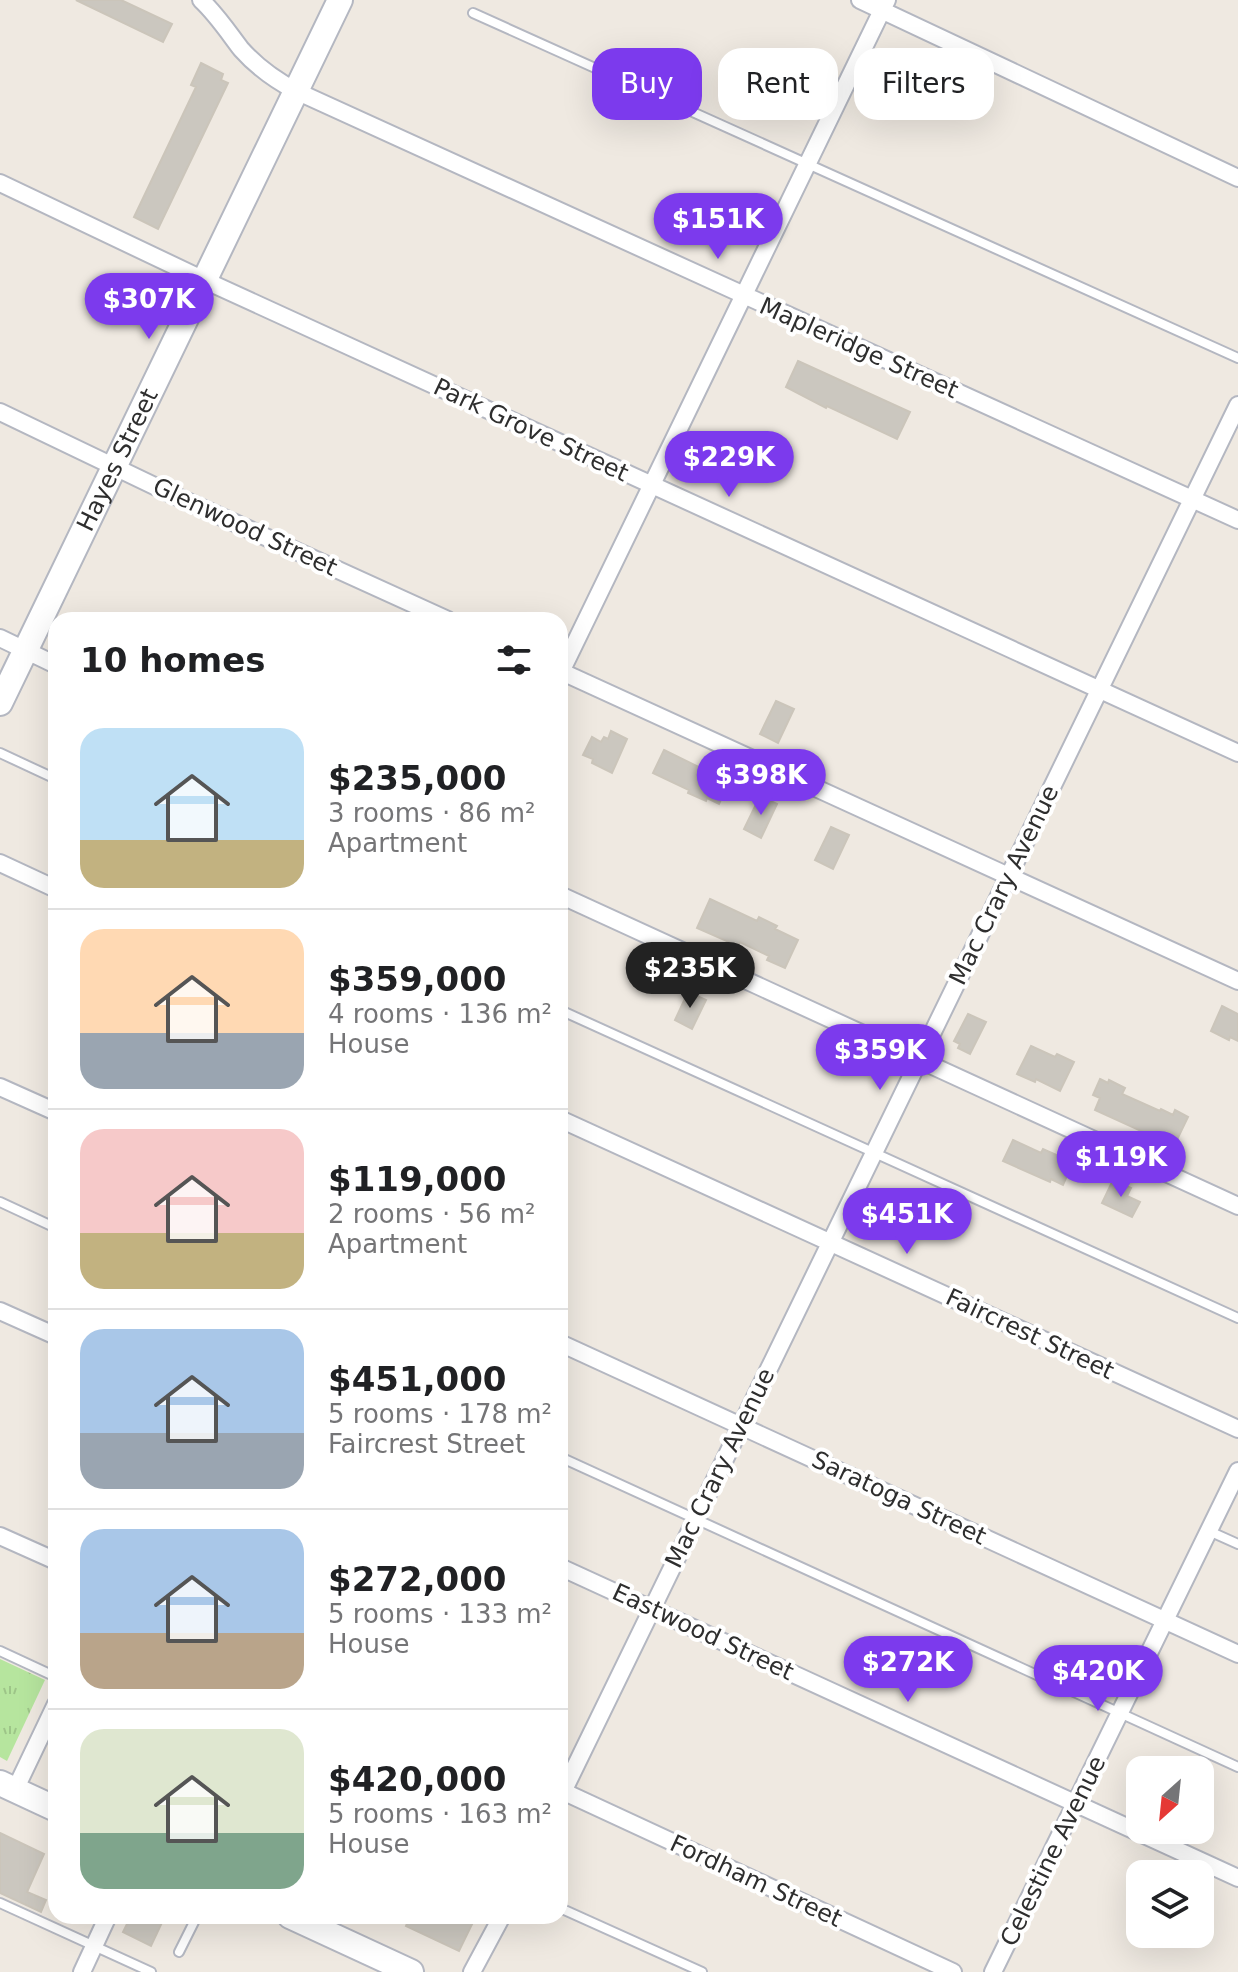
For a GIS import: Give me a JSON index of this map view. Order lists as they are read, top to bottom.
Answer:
{
  "streets": {
    "street": [
      "Mapleridge Street",
      "Park Grove Street",
      "Hayes Street",
      "Glenwood Street",
      "Mac Crary Avenue",
      "Faircrest Street",
      "Saratoga Street",
      "Eastwood Street",
      "Celestine Avenue",
      "Fordham Street"
    ]
  },
  "crossings": [
    ["Mapleridge Street", "Hayes Street"],
    ["Mapleridge Street", "Mac Crary Avenue"],
    ["Park Grove Street", "Hayes Street"],
    ["Park Grove Street", "Mac Crary Avenue"],
    ["Hayes Street", "Glenwood Street"],
    ["Mac Crary Avenue", "Faircrest Street"],
    ["Mac Crary Avenue", "Saratoga Street"],
    ["Mac Crary Avenue", "Eastwood Street"],
    ["Saratoga Street", "Celestine Avenue"],
    ["Eastwood Street", "Celestine Avenue"]
  ],
  "north": "bottom left",
  "page": {
    "chip": ["Buy", "Rent", "Filters"],
    "price": [
      "$151K",
      "$307K",
      "$229K",
      "$398K",
      "$235K",
      "$359K",
      "$119K",
      "$451K",
      "$272K",
      "$420K"
    ],
    "heading": "10 homes",
    "list": [
      {
        "name": "$235,000",
        "note": "3 rooms · 86 m² · Apartment"
      },
      {
        "name": "$359,000",
        "note": "4 rooms · 136 m² · House"
      },
      {
        "name": "$119,000",
        "note": "2 rooms · 56 m² · Apartment"
      },
      {
        "name": "$451,000",
        "note": "5 rooms · 178 m² · Faircrest Street"
      },
      {
        "name": "$272,000",
        "note": "5 rooms · 133 m² · House"
      },
      {
        "name": "$420,000",
        "note": "5 rooms · 163 m² · House"
      }
    ]
  }
}
